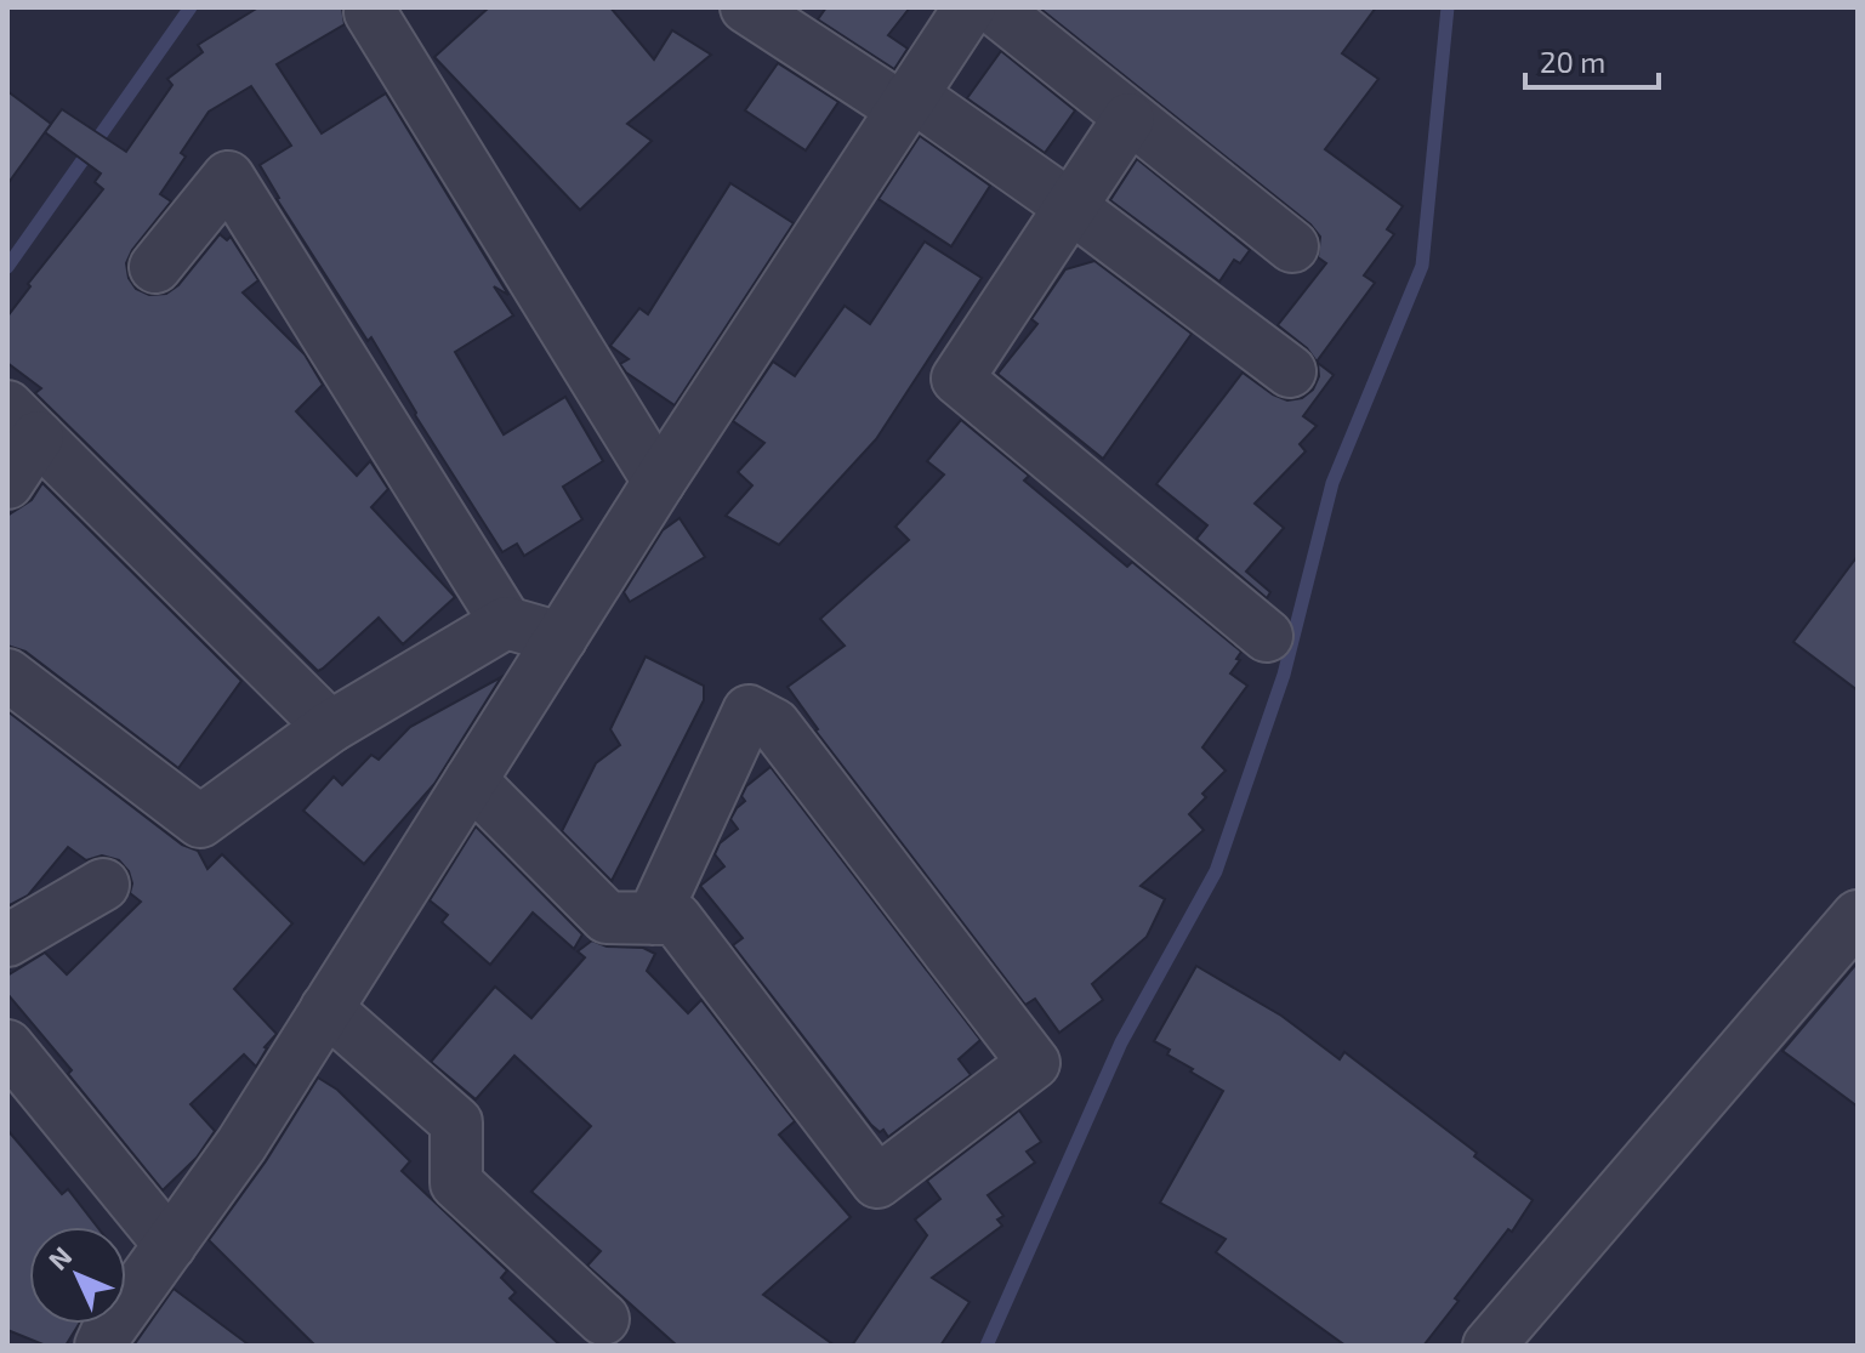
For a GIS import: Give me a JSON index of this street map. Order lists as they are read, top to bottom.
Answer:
{
  "scale_bar": "20 m",
  "north": "top left"
}
